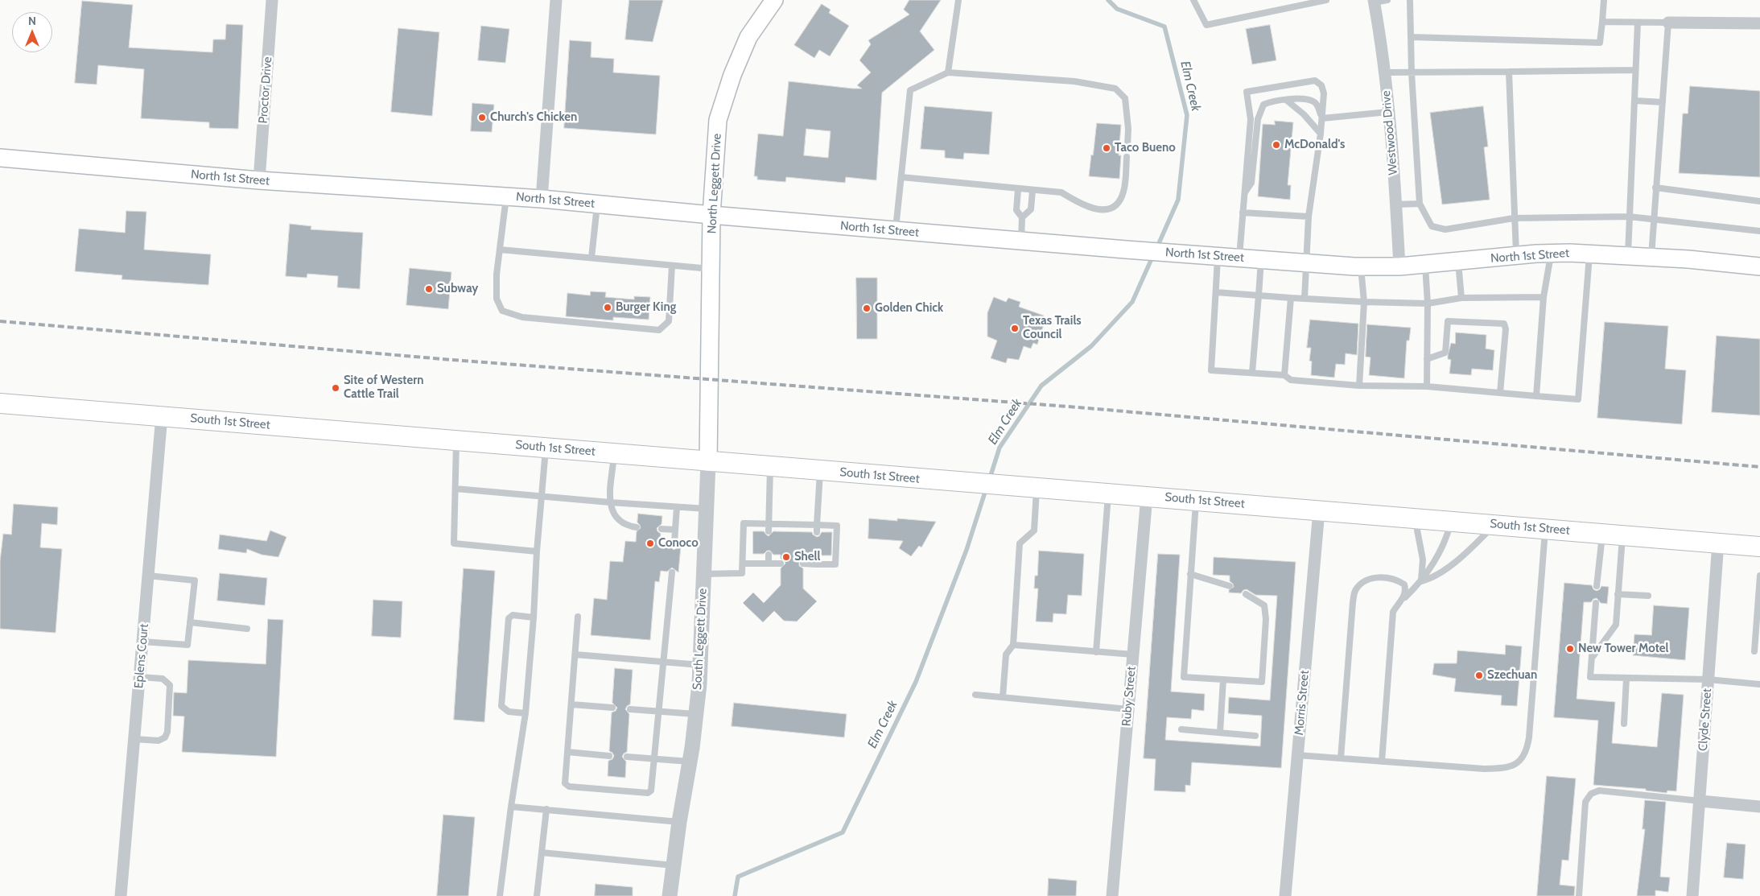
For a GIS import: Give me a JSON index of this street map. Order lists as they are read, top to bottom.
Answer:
{
  "streets": {
    "main road": [
      "North 1st Street",
      "North Leggett Drive",
      "South 1st Street",
      "South Leggett Drive"
    ],
    "street": [
      "Proctor Drive",
      "Westwood Drive",
      "Eplens Court",
      "Ruby Street",
      "Morris Street",
      "Clyde Street"
    ]
  },
  "crossings": [
    ["Proctor Drive", "North 1st Street"],
    ["Westwood Drive", "North 1st Street"],
    ["North 1st Street", "North Leggett Drive"],
    ["North Leggett Drive", "South Leggett Drive"],
    ["South 1st Street", "South Leggett Drive"],
    ["South 1st Street", "Eplens Court"],
    ["South 1st Street", "Ruby Street"],
    ["South 1st Street", "Morris Street"],
    ["South 1st Street", "Clyde Street"]
  ],
  "water": ["Elm Creek"],
  "places": [
    "Church's Chicken",
    "McDonald's",
    "Taco Bueno",
    "Subway",
    "Burger King",
    "Golden Chick",
    "Texas Trails Council",
    "Site of Western Cattle Trail",
    "Conoco",
    "Shell",
    "New Tower Motel",
    "Szechuan"
  ],
  "north": "top"
}
